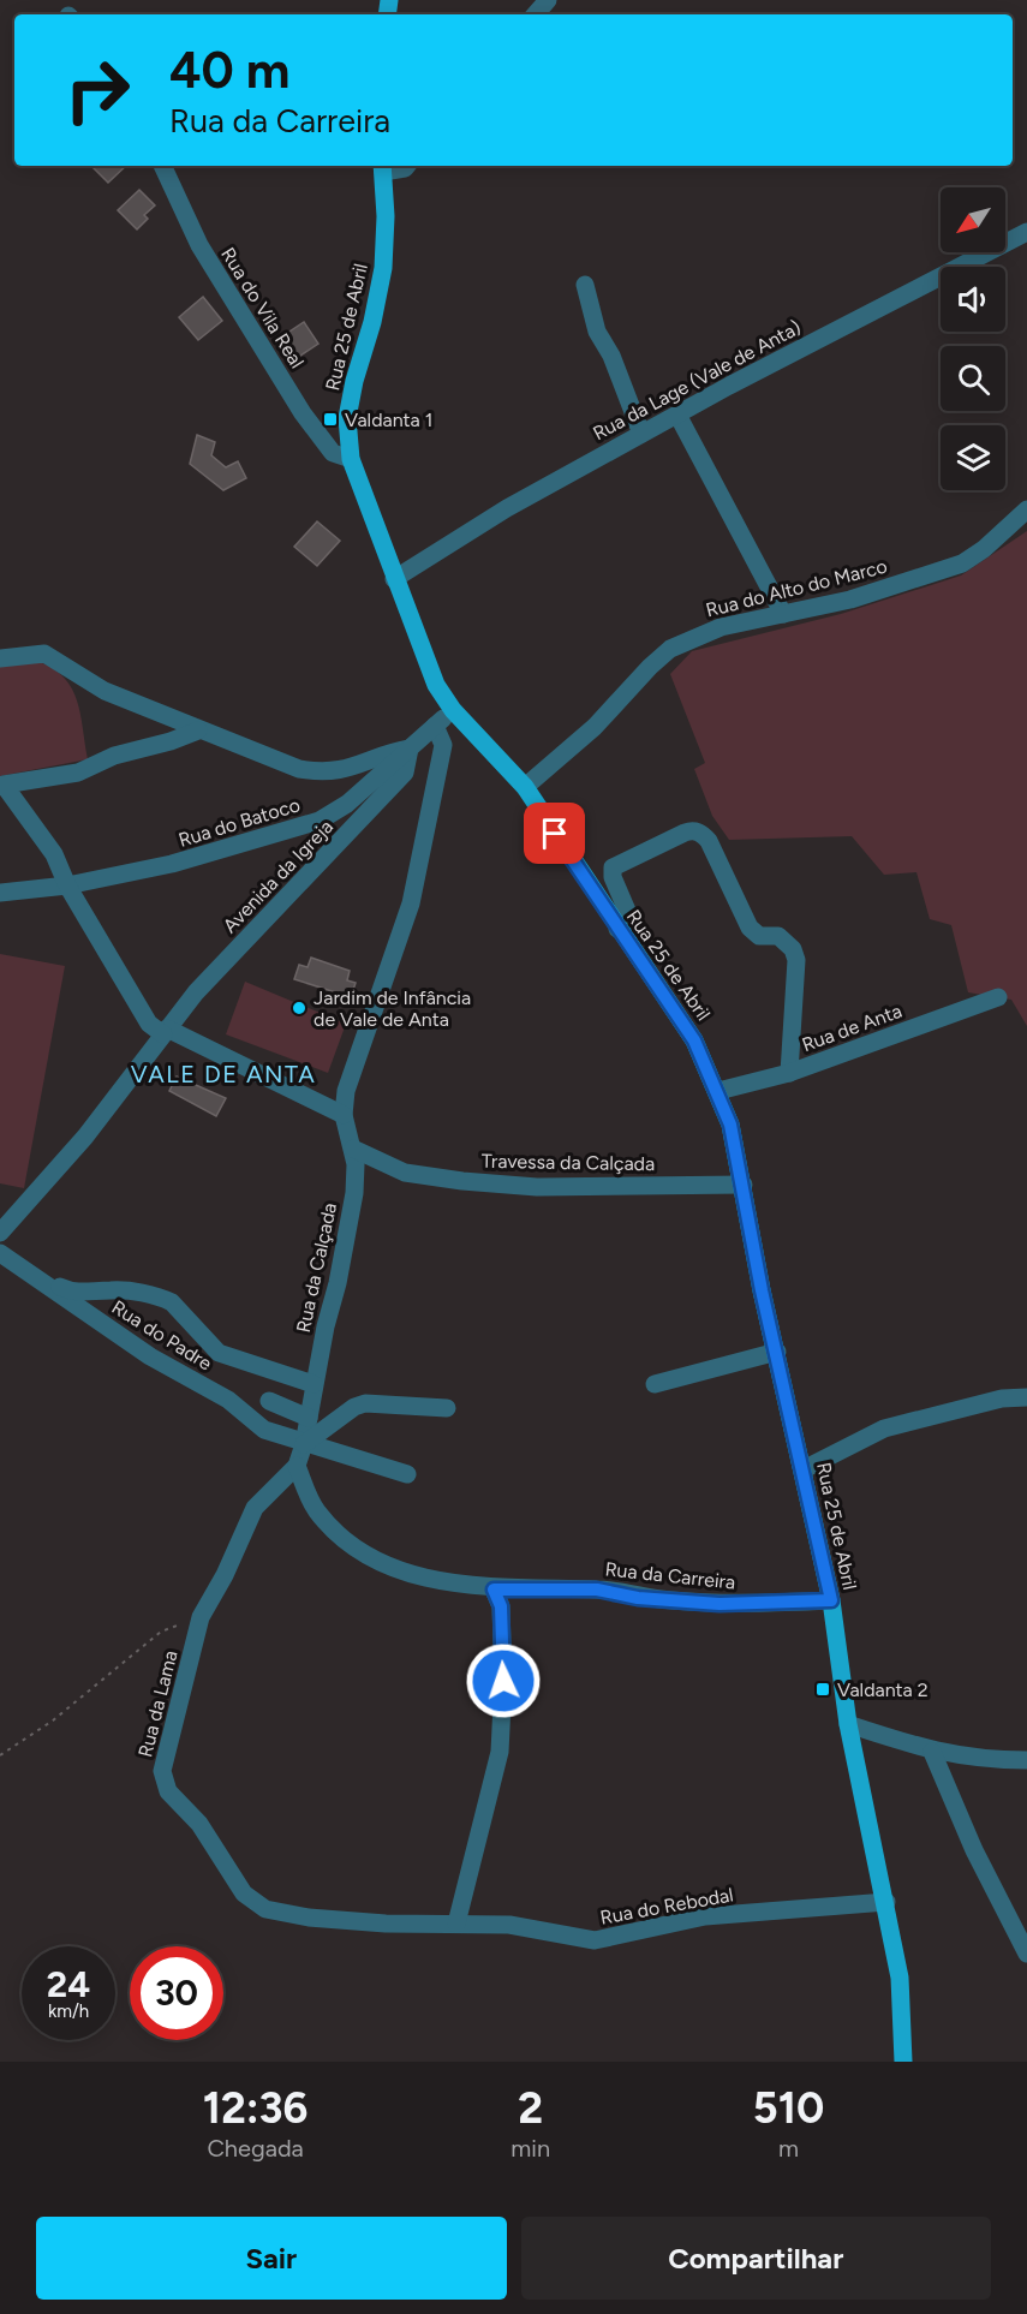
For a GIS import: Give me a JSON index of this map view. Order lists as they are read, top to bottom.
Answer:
{
  "streets": {
    "main road": ["Rua 25 de Abril"],
    "street": [
      "Rua do Vila Real",
      "Rua da Lage (Vale de Anta)",
      "Rua do Alto do Marco",
      "Rua do Batoco",
      "Avenida da Igreja",
      "Rua de Anta",
      "Travessa da Calçada",
      "Rua da Calçada",
      "Rua do Padre",
      "Rua da Carreira",
      "Rua da Lama",
      "Rua do Rebodal"
    ]
  },
  "crossings": [
    ["Rua do Vila Real", "Rua 25 de Abril"],
    ["Rua 25 de Abril", "Rua da Lage (Vale de Anta)"],
    ["Rua 25 de Abril", "Rua do Alto do Marco"],
    ["Rua 25 de Abril", "Rua do Batoco"],
    ["Rua 25 de Abril", "Rua de Anta"],
    ["Rua 25 de Abril", "Travessa da Calçada"],
    ["Rua 25 de Abril", "Rua da Carreira"],
    ["Rua 25 de Abril", "Rua do Rebodal"],
    ["Rua do Batoco", "Avenida da Igreja"],
    ["Rua do Batoco", "Rua da Calçada"],
    ["Travessa da Calçada", "Rua da Calçada"],
    ["Rua da Calçada", "Rua do Padre"],
    ["Rua da Calçada", "Rua da Carreira"],
    ["Rua da Calçada", "Rua da Lama"],
    ["Rua da Carreira", "Rua da Lama"],
    ["Rua da Lama", "Rua do Rebodal"]
  ],
  "districts": ["VALE DE ANTA"],
  "places": {
    "transit": ["Valdanta 1", "Valdanta 2"],
    "other": ["Jardim de Infância de Vale de Anta"]
  },
  "north": "bottom left",
  "page": {
    "turn": ["40 m", "Rua da Carreira"],
    "speed": "24 km/h",
    "limit": "30",
    "eta": [
      "12:36",
      "Chegada",
      "2",
      "min",
      "510",
      "m"
    ],
    "buttons": ["Sair", "Compartilhar"]
  }
}
